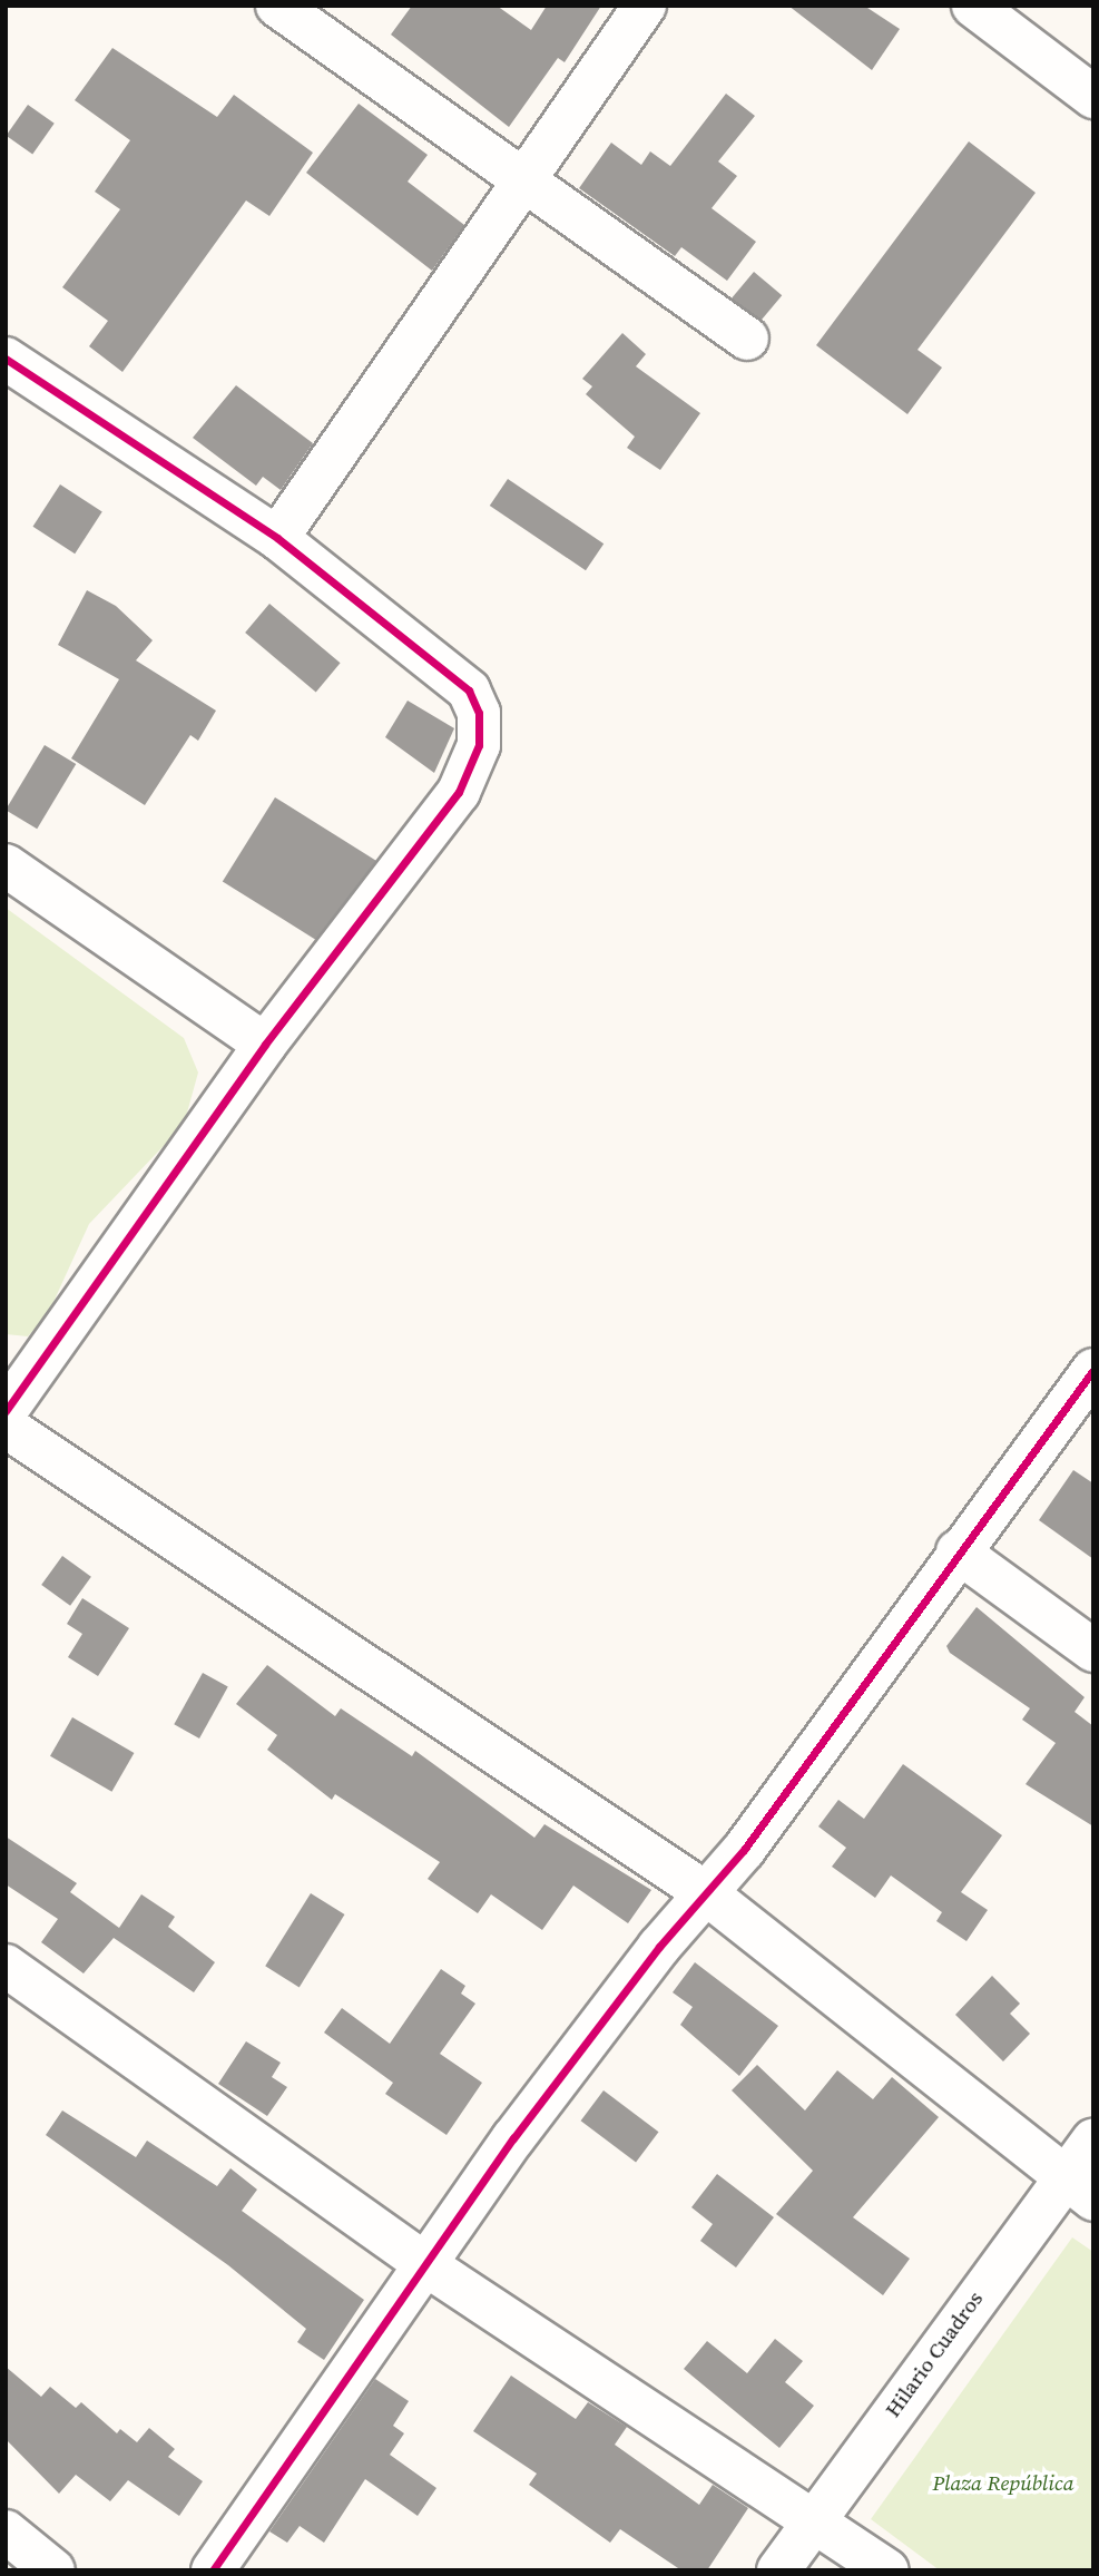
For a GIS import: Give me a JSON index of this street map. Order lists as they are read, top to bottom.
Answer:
{
  "streets": {
    "street": ["Hilario Cuadros"]
  },
  "parks": ["Plaza República"]
}
